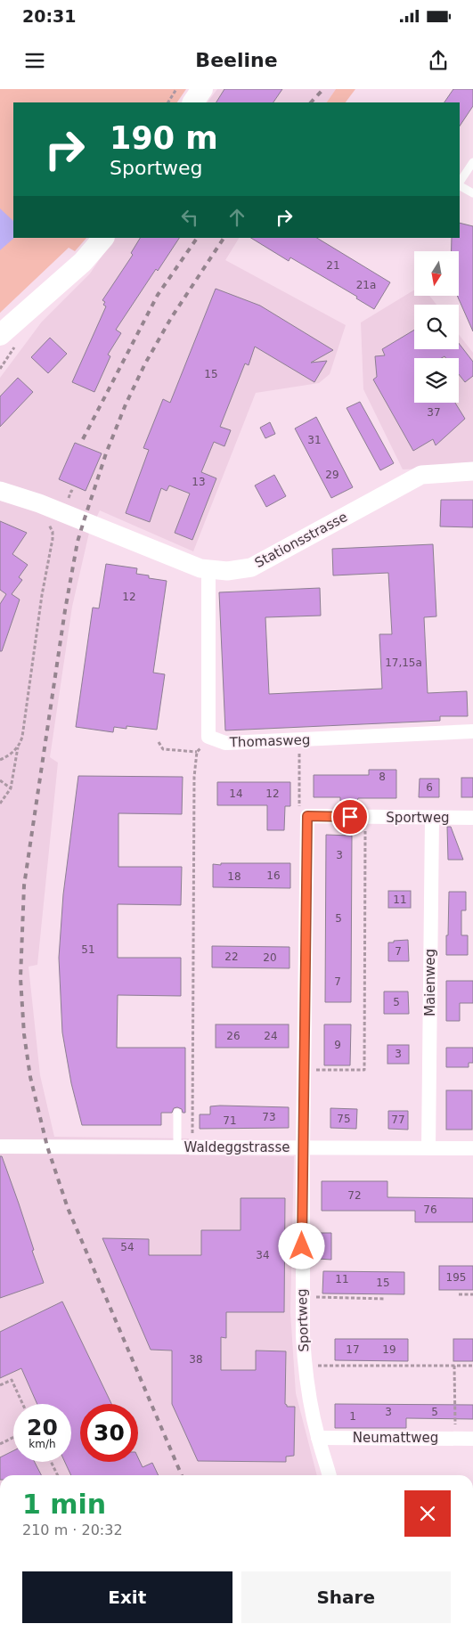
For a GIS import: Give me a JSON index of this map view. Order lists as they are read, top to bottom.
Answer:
{
  "streets": {
    "street": [
      "Stationsstrasse",
      "Thomasweg",
      "Sportweg",
      "Maienweg",
      "Waldeggstrasse",
      "Neumattweg"
    ]
  },
  "crossings": [
    ["Sportweg", "Maienweg"],
    ["Sportweg", "Waldeggstrasse"],
    ["Sportweg", "Neumattweg"],
    ["Maienweg", "Waldeggstrasse"]
  ],
  "house_numbers": [
    "21",
    "21a",
    "15",
    "37",
    "31",
    "29",
    "13",
    "12",
    "17,15a",
    "8",
    "6",
    "14",
    "12",
    "3",
    "16",
    "18",
    "11",
    "5",
    "51",
    "7",
    "22",
    "20",
    "7",
    "5",
    "26",
    "24",
    "9",
    "3",
    "73",
    "75",
    "77",
    "71",
    "72",
    "76",
    "54",
    "34",
    "195",
    "11",
    "15",
    "17",
    "19",
    "38",
    "3",
    "5",
    "1"
  ],
  "north": "bottom",
  "page": {
    "status": "20:31",
    "header": "Beeline",
    "turn": ["190 m", "Sportweg"],
    "speed": "20 km/h",
    "limit": "30",
    "heading": ["1 min", "210 m · 20:32"],
    "buttons": ["Exit", "Share"]
  }
}
